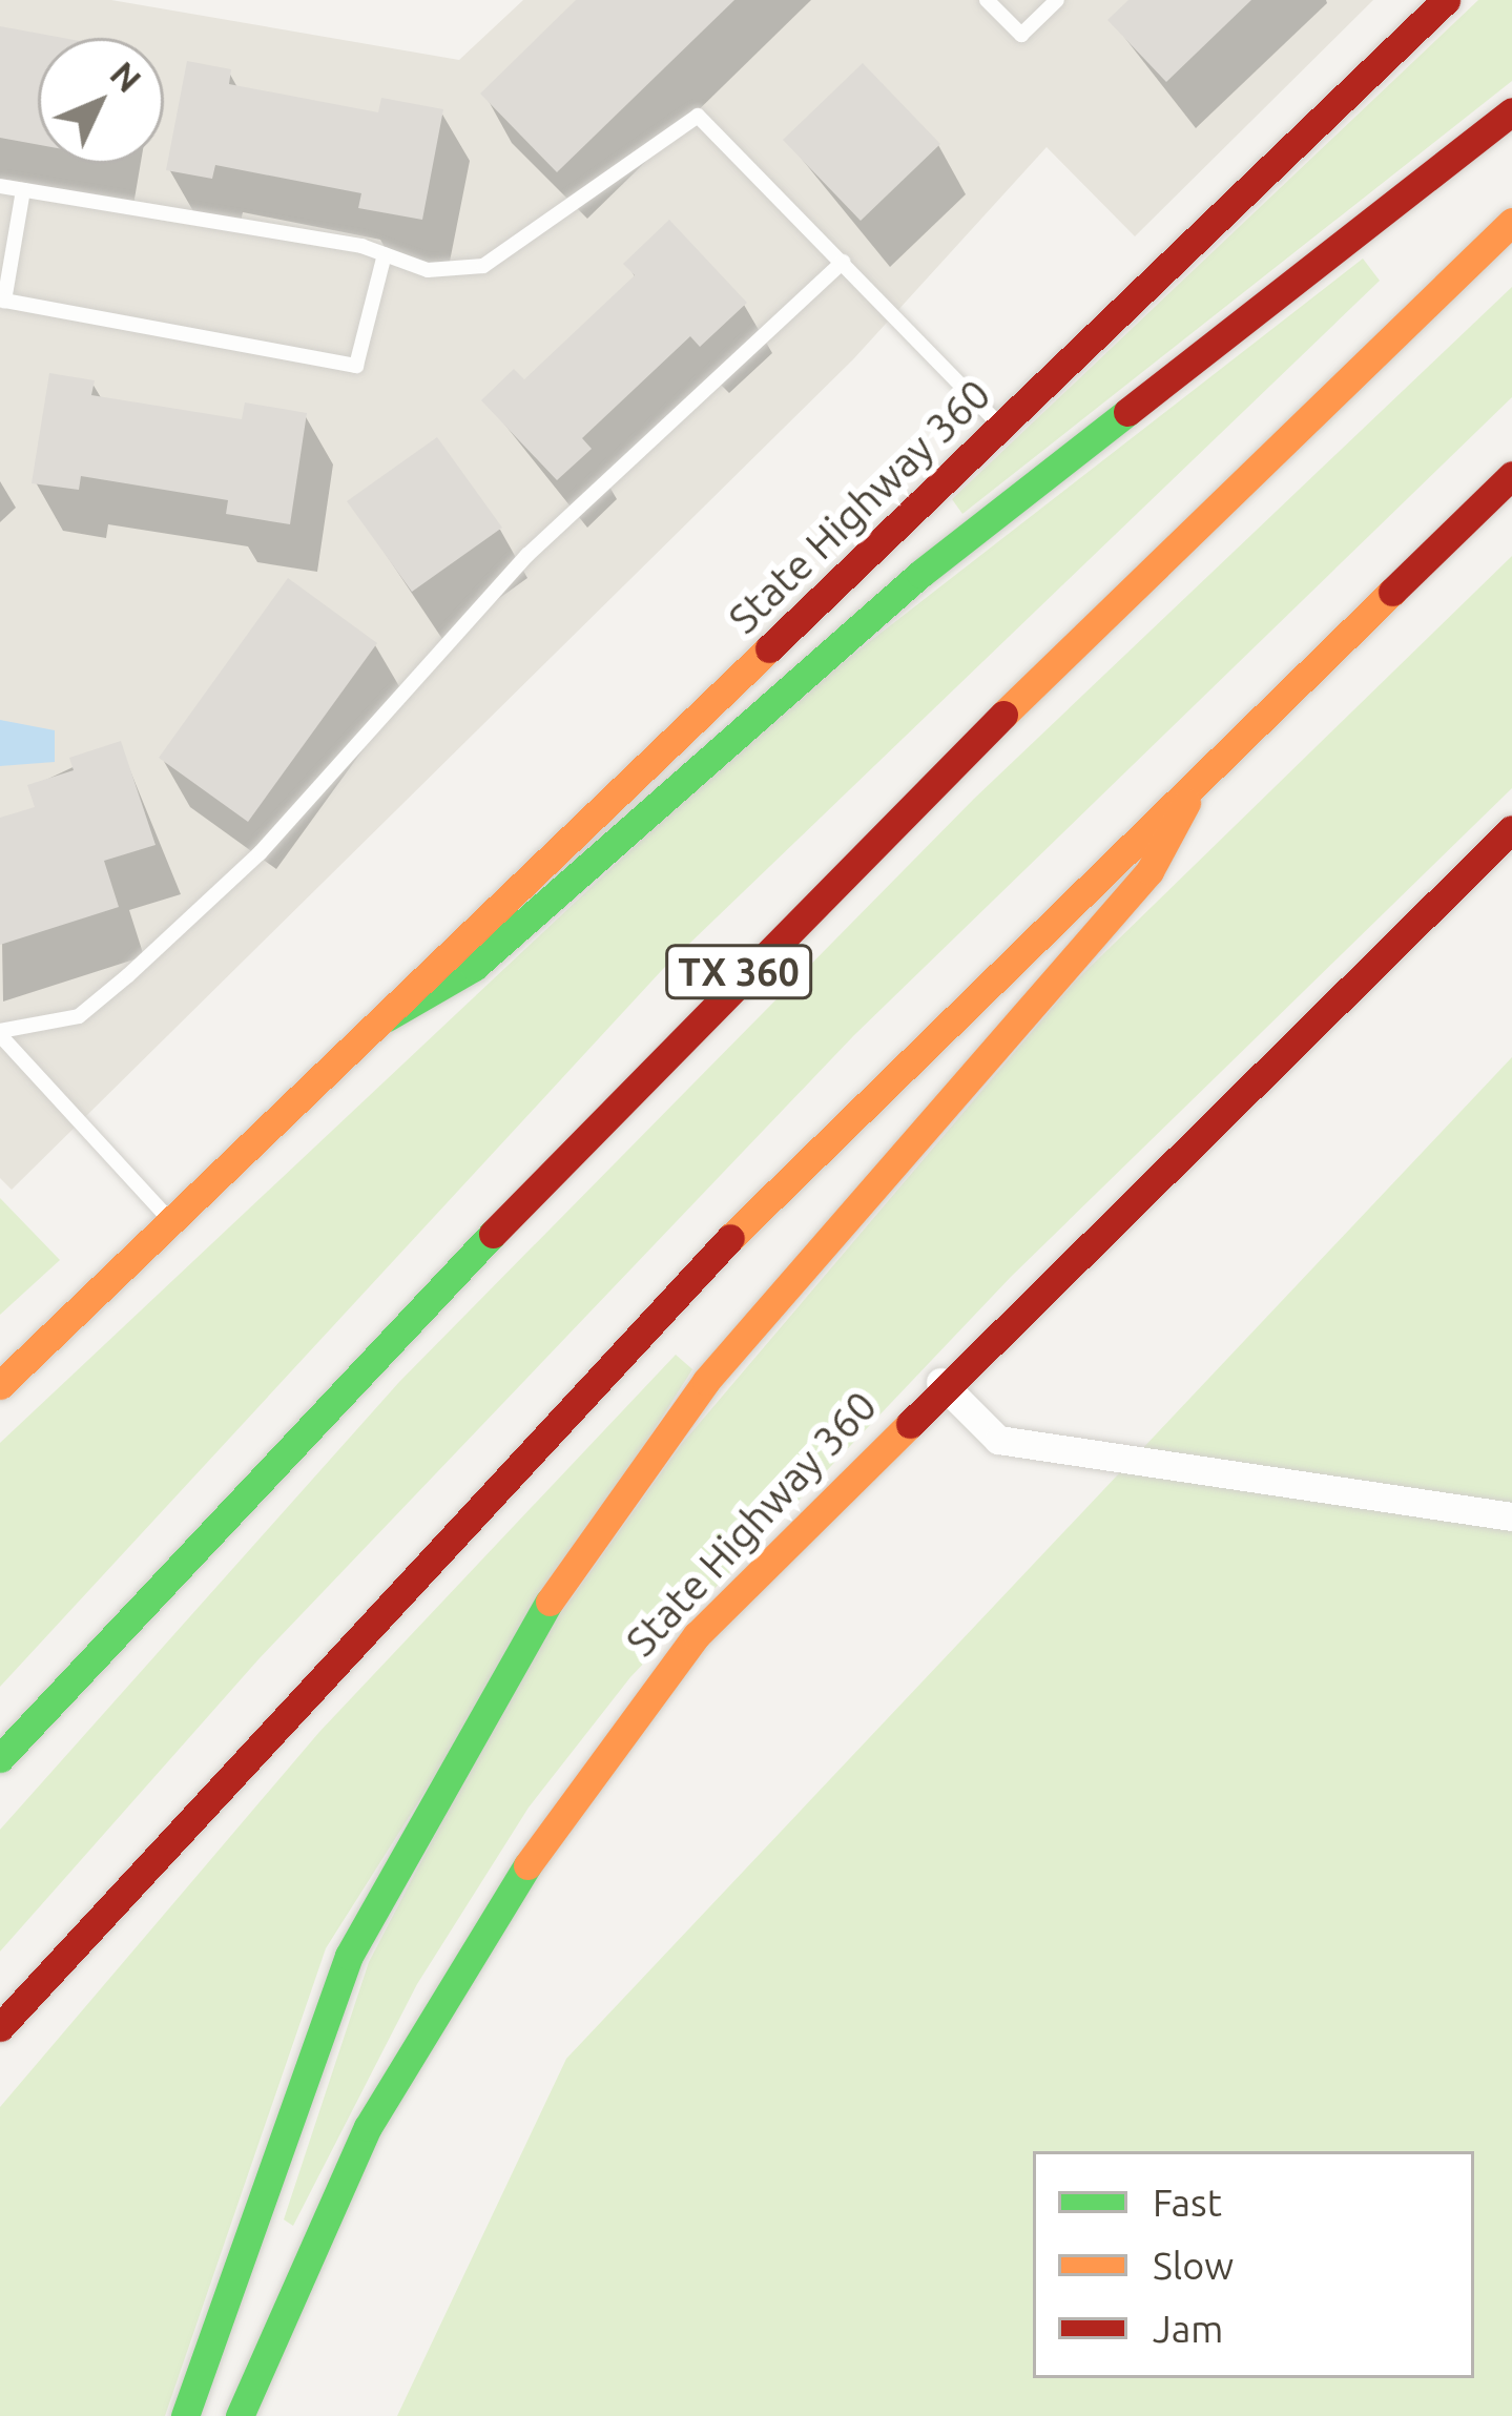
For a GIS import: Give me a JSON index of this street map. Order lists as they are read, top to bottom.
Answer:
{
  "streets": {
    "main road": ["State Highway 360", "TX 360"]
  },
  "legend": ["Fast", "Slow", "Jam"],
  "north": "top right"
}
